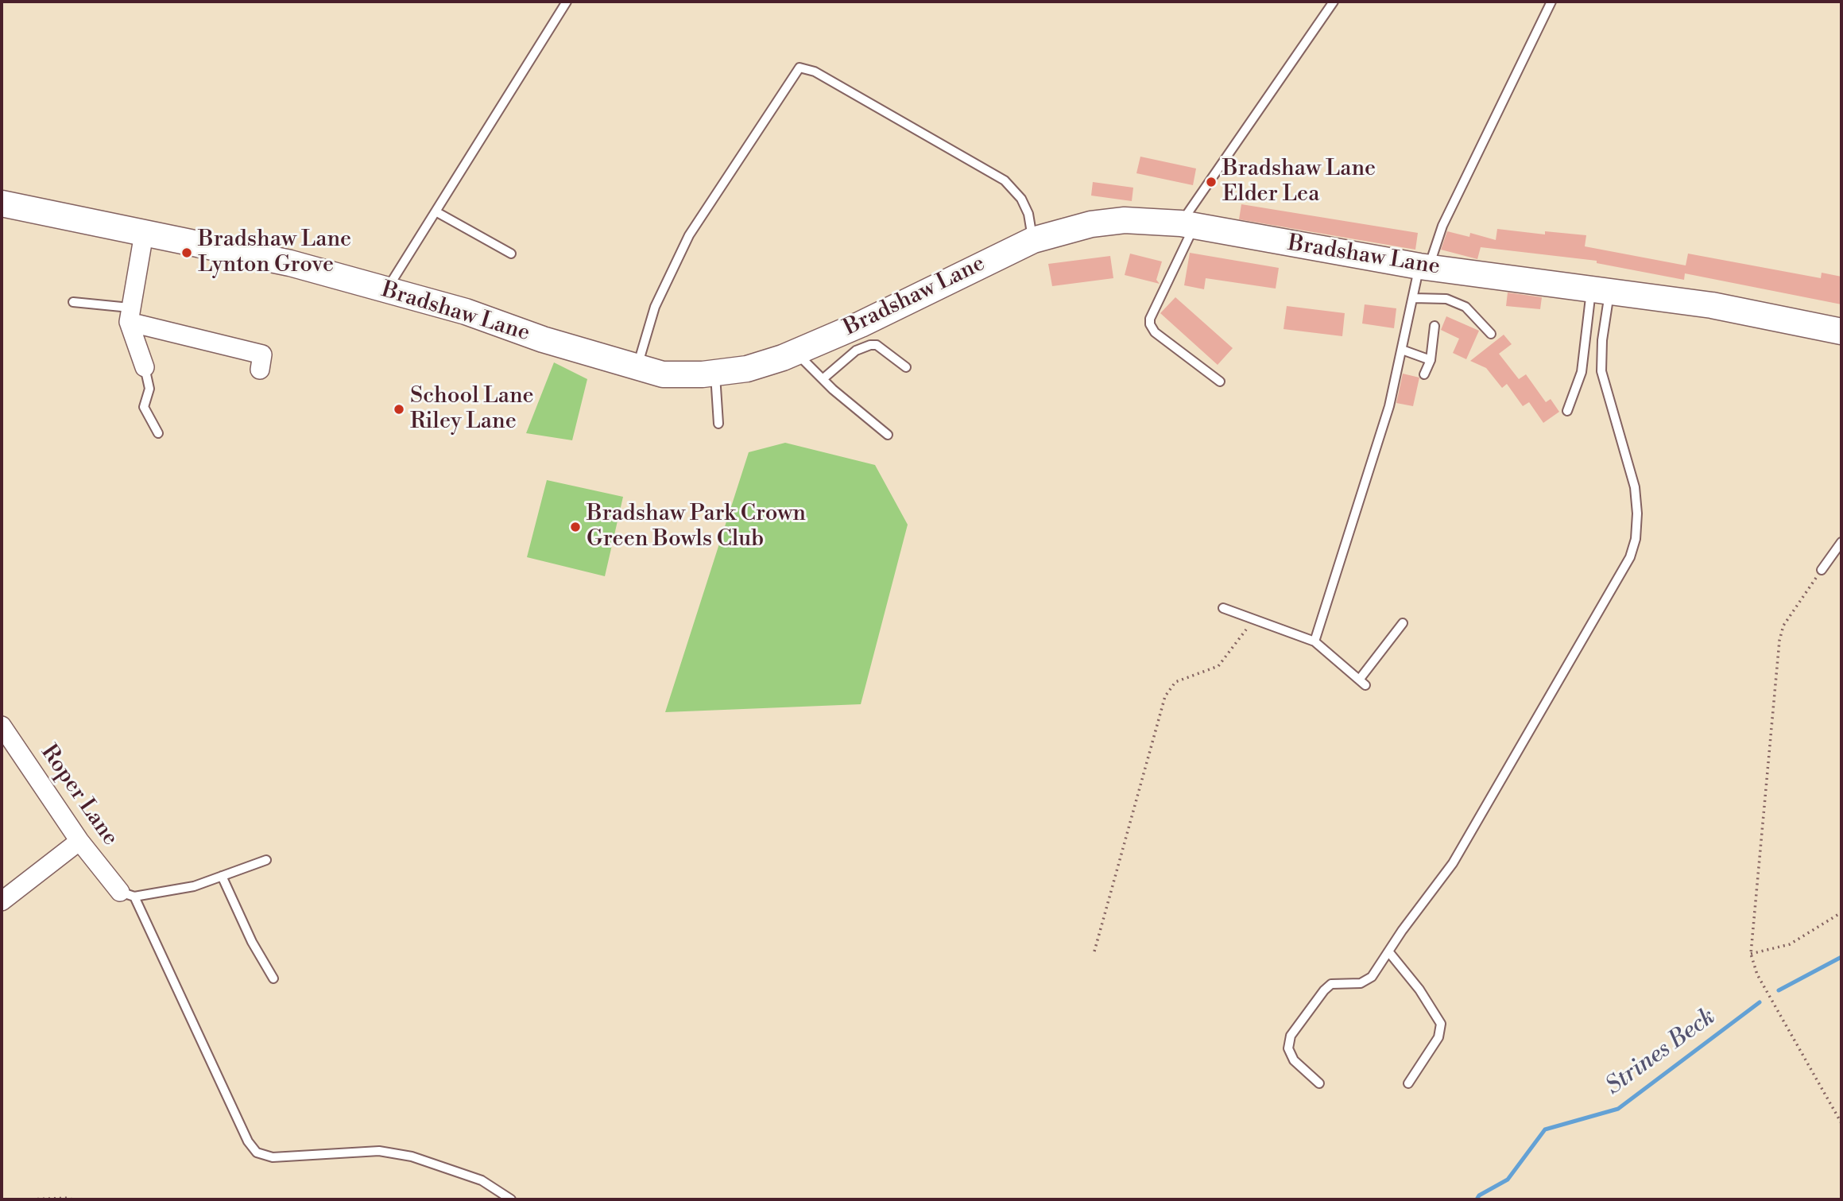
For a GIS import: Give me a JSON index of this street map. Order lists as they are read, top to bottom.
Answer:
{
  "streets": {
    "street": ["Bradshaw Lane", "Roper Lane"]
  },
  "water": ["Strines Beck"],
  "places": [
    "Bradshaw Lane Elder Lea",
    "Bradshaw Lane Lynton Grove",
    "School Lane Riley Lane",
    "Bradshaw Park Crown Green Bowls Club"
  ]
}
